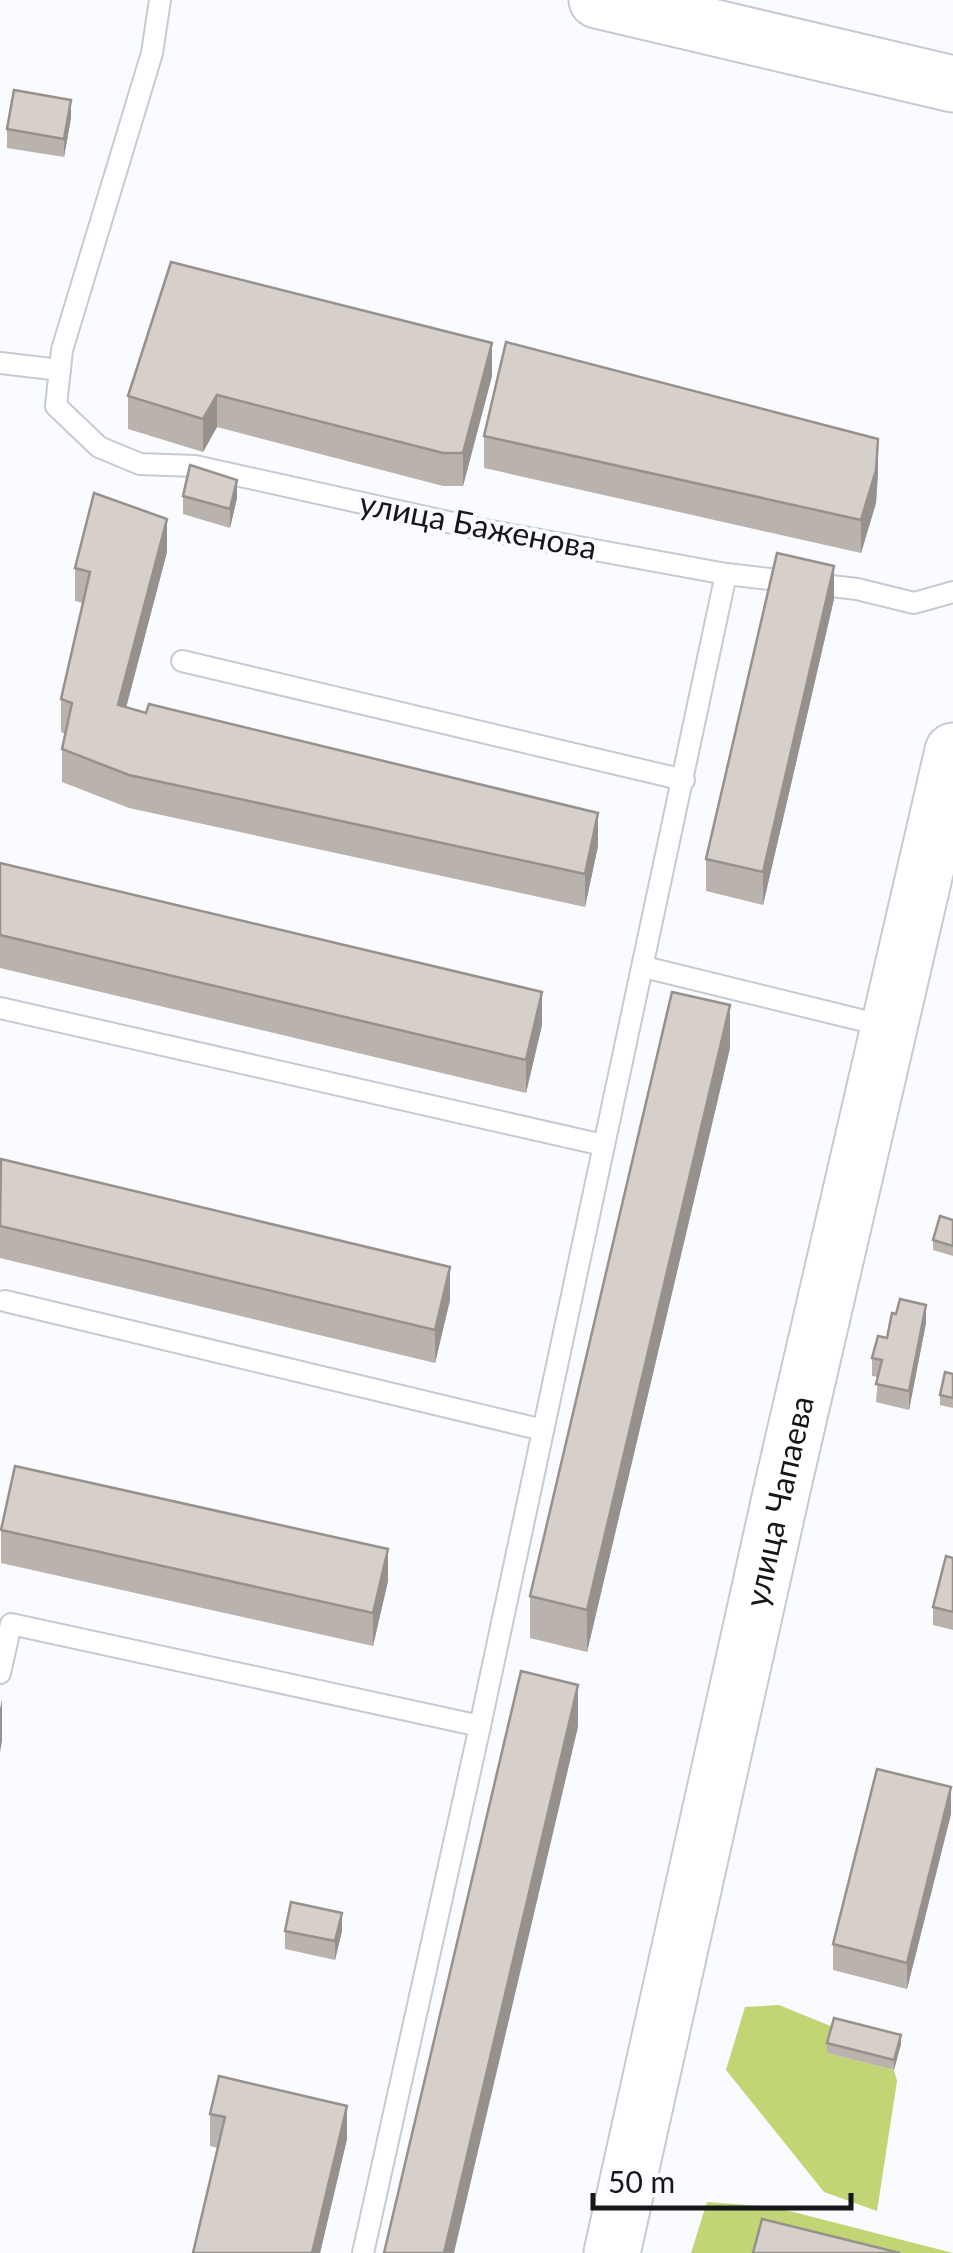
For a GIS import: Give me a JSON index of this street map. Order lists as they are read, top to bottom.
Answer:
{
  "streets": {
    "street": ["улица Чапаева"],
    "lane": ["улица Баженова"]
  },
  "scale_bar": "50 m"
}
